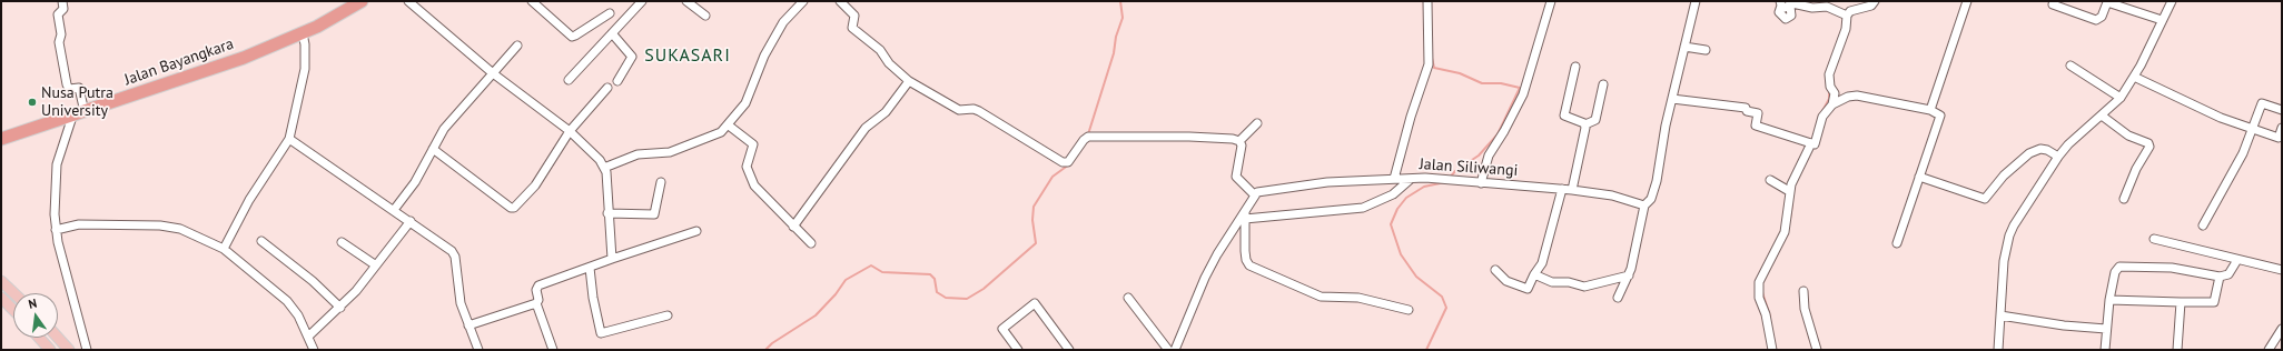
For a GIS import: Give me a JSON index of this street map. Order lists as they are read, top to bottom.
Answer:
{
  "streets": {
    "highway": ["Jalan Bayangkara"],
    "street": ["Jalan Siliwangi"]
  },
  "districts": ["SUKASARI"],
  "places": ["Nusa Putra University"],
  "north": "top"
}
